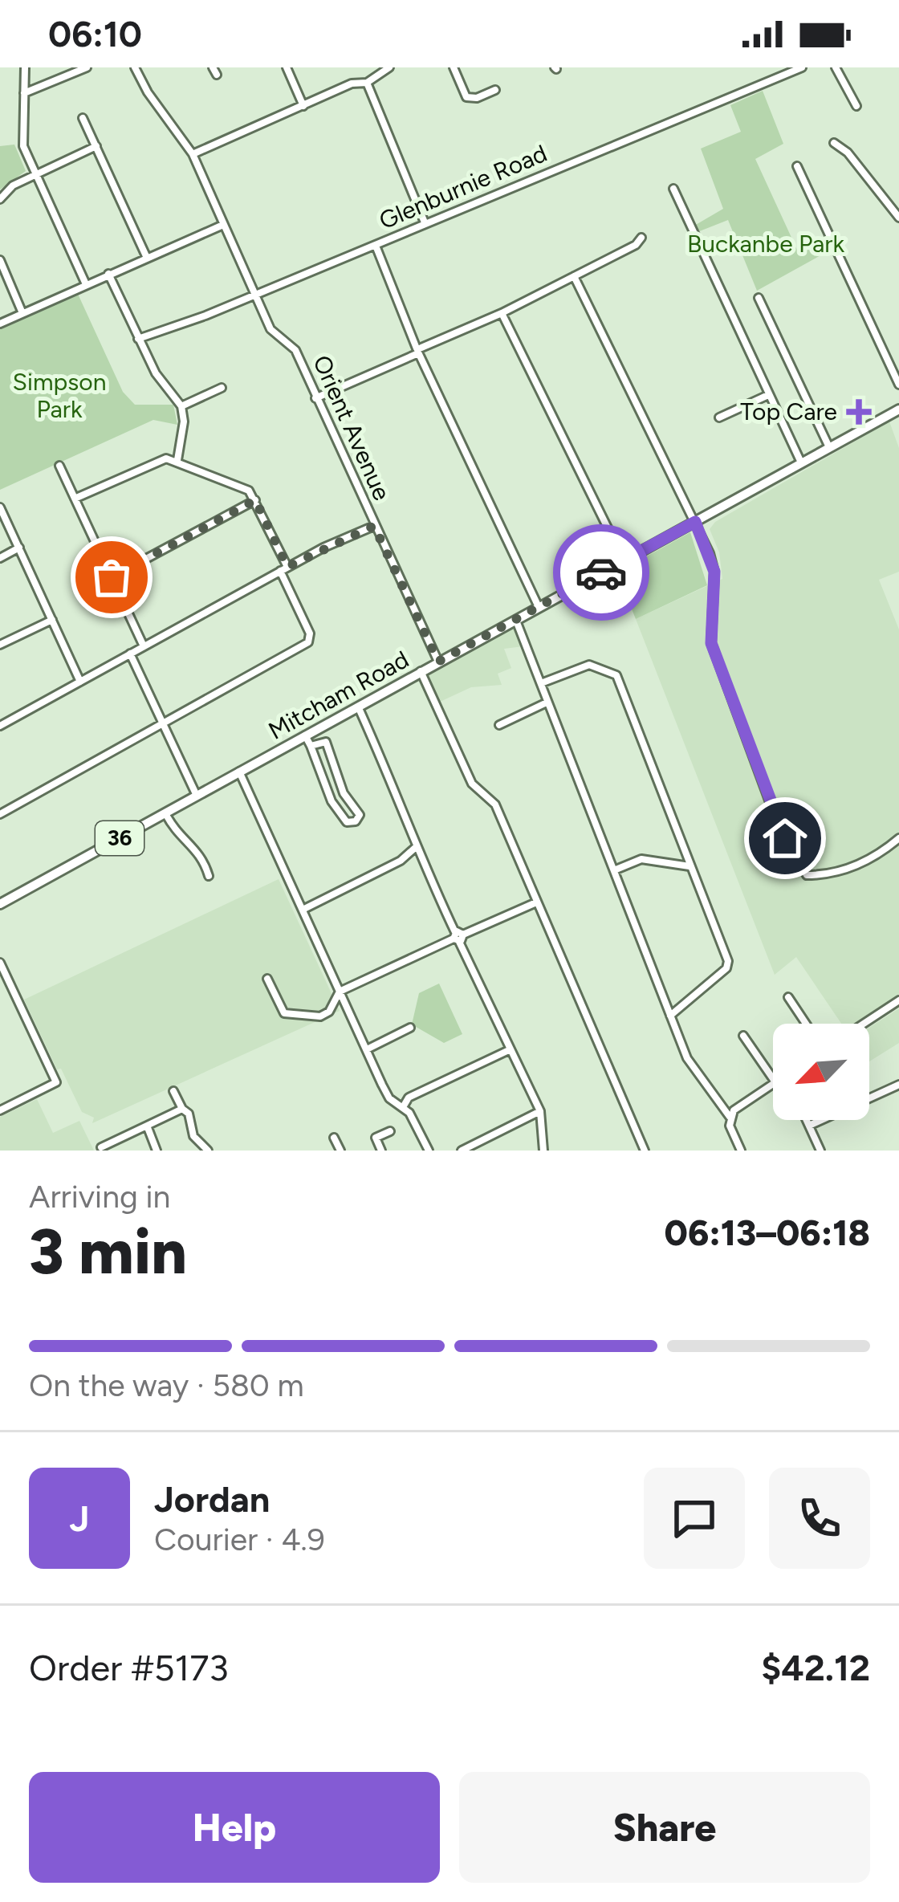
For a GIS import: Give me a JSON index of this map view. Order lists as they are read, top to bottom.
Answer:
{
  "streets": {
    "main road": ["Mitcham Road", "36"],
    "street": ["Glenburnie Road", "Orient Avenue"]
  },
  "crossings": [
    ["Glenburnie Road", "Orient Avenue"],
    ["Orient Avenue", "Mitcham Road"]
  ],
  "parks": ["Buckanbe Park", "Simpson Park"],
  "places": {
    "health": ["Top Care"]
  },
  "north": "bottom left",
  "page": {
    "status": "06:10",
    "heading": ["3 min", "Arriving in", "06:13–06:18"],
    "panel": [
      "Jordan",
      "Courier · 4.9",
      "Order #5173",
      "$42.12"
    ],
    "bar": "On the way · 580 m",
    "round": "J",
    "buttons": ["Help", "Share"]
  }
}
